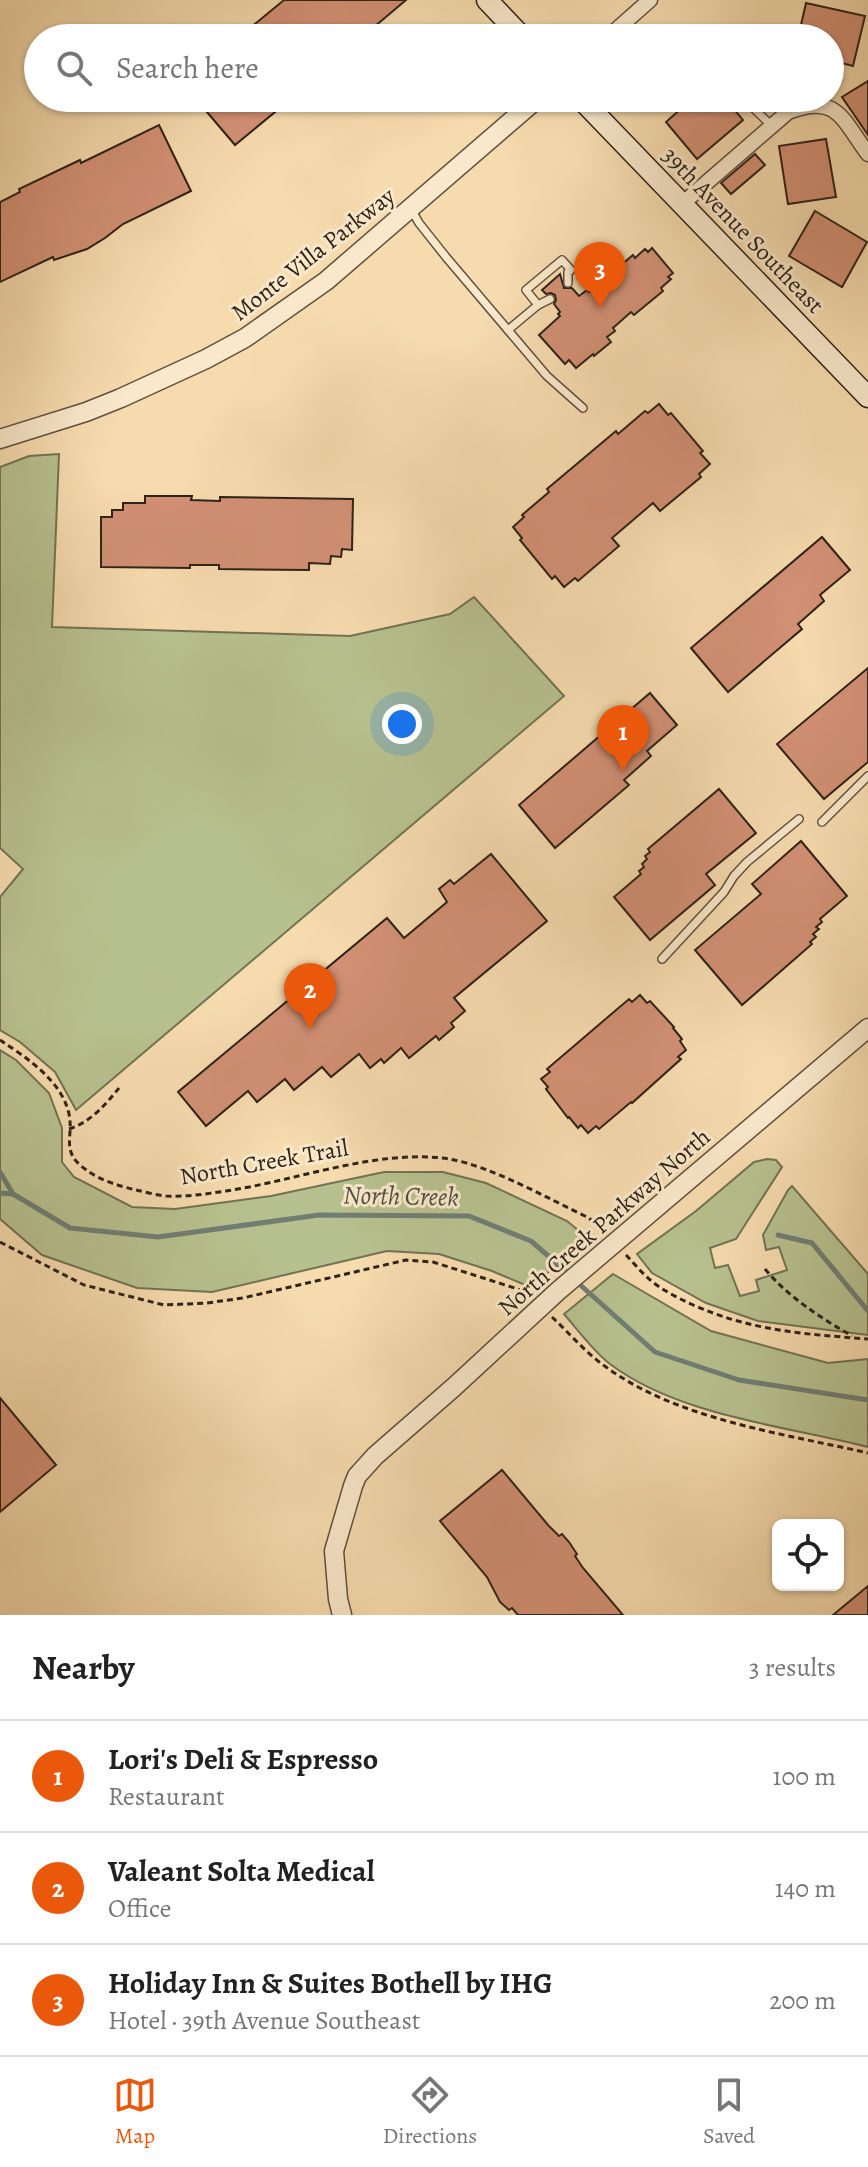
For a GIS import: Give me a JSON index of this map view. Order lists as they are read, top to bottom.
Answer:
{
  "streets": {
    "main road": ["39th Avenue Southeast"],
    "street": ["Monte Villa Parkway", "North Creek Parkway North"],
    "path": ["North Creek Trail"]
  },
  "water": ["North Creek"],
  "page": {
    "search": "Search here",
    "pins": ["3", "1", "2"],
    "heading": ["Nearby", "3 results"],
    "list": [
      {
        "mark": "1",
        "name": "Lori's Deli & Espresso",
        "note": "Restaurant",
        "value": "100 m"
      },
      {
        "mark": "2",
        "name": "Valeant Solta Medical",
        "note": "Office",
        "value": "140 m"
      },
      {
        "mark": "3",
        "name": "Holiday Inn & Suites Bothell by IHG",
        "note": "Hotel · 39th Avenue Southeast",
        "value": "200 m"
      }
    ],
    "nav": ["Map", "Directions", "Saved"]
  }
}
